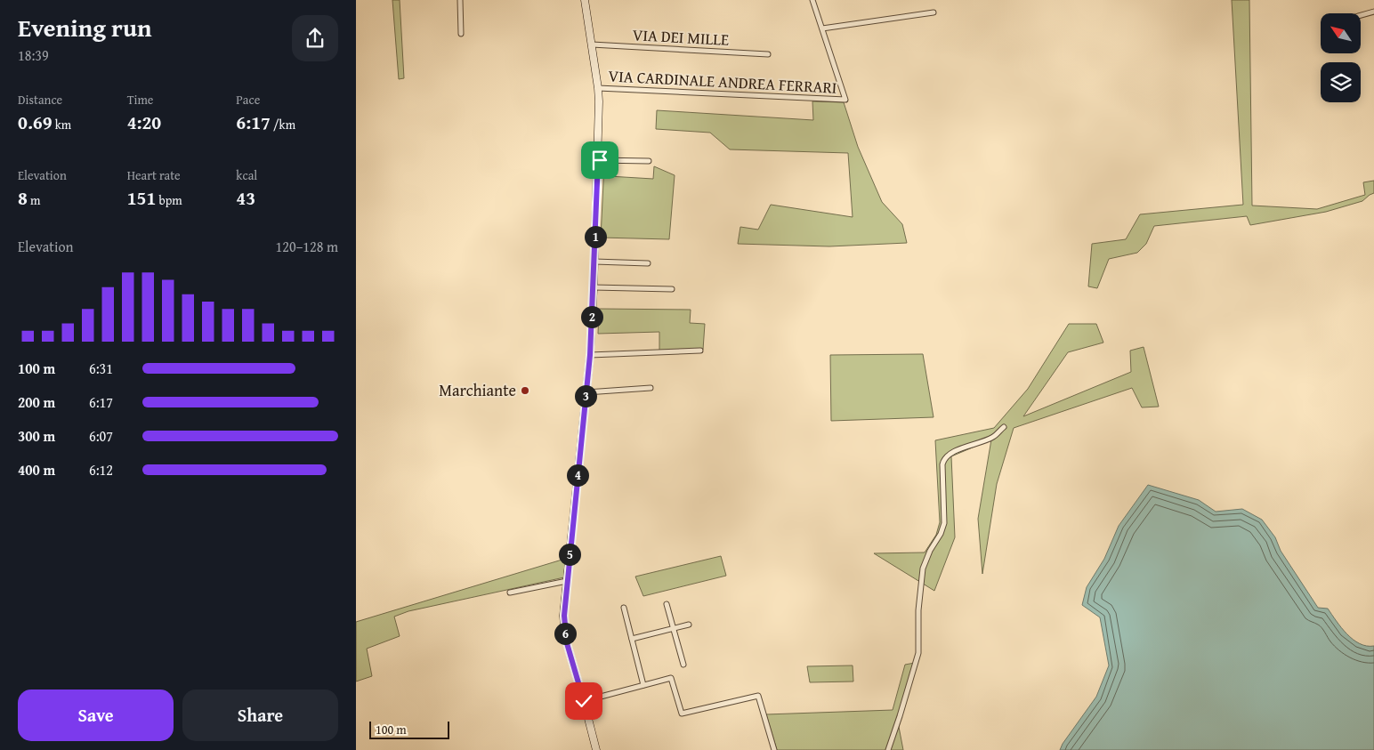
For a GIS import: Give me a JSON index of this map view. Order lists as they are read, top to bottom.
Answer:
{
  "streets": {
    "street": ["VIA DEI MILLE", "VIA CARDINALE ANDREA FERRARI"]
  },
  "places": ["Marchiante"],
  "scale_bar": "100 m",
  "north": "top left",
  "page": {
    "heading": ["Evening run", "18:39"],
    "stats": [
      ["Distance", "0.69 km"],
      ["Time", "4:20"],
      ["Pace", "6:17 /km"],
      ["Elevation", "8 m"],
      ["Heart rate", "151 bpm"],
      ["kcal", "43"]
    ],
    "pins": [
      "1",
      "2",
      "3",
      "4",
      "5",
      "6"
    ],
    "chart": ["Elevation", "120–128 m"],
    "list": [
      {
        "name": "100 m",
        "note": "6:31"
      },
      {
        "name": "200 m",
        "note": "6:17"
      },
      {
        "name": "300 m",
        "note": "6:07"
      },
      {
        "name": "400 m",
        "note": "6:12"
      }
    ],
    "buttons": ["Save", "Share"],
    "scale": "100 m"
  }
}
